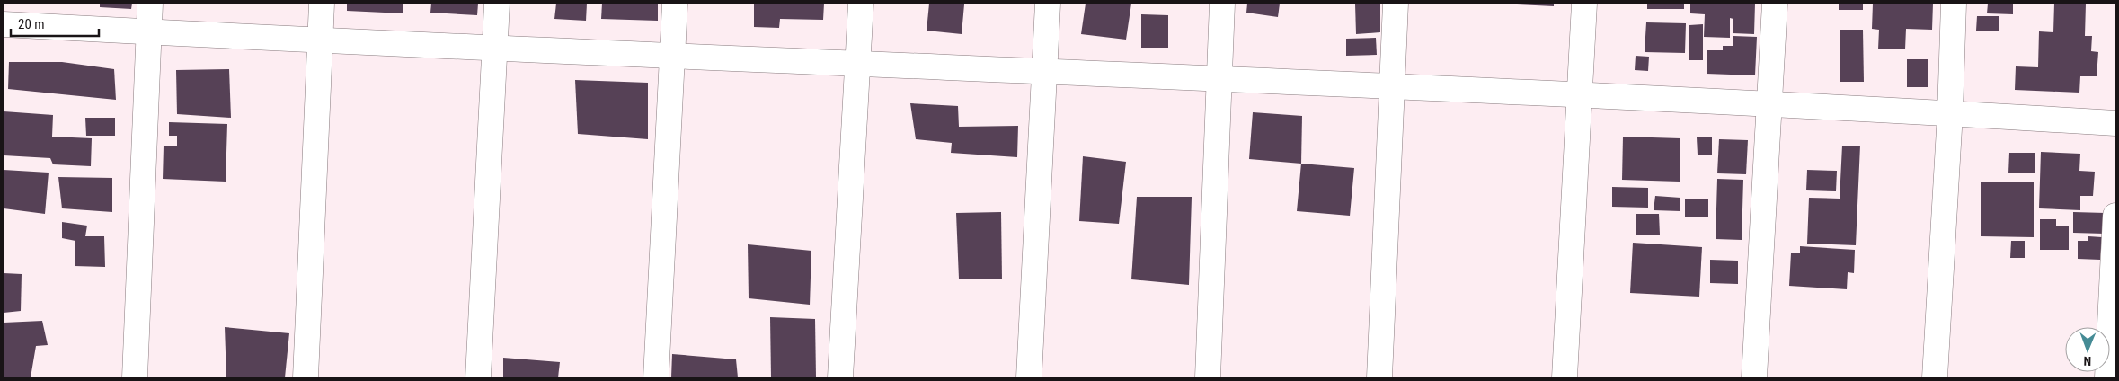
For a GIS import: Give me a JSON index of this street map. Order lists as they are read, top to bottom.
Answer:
{
  "scale_bar": "20 m",
  "north": "bottom"
}
